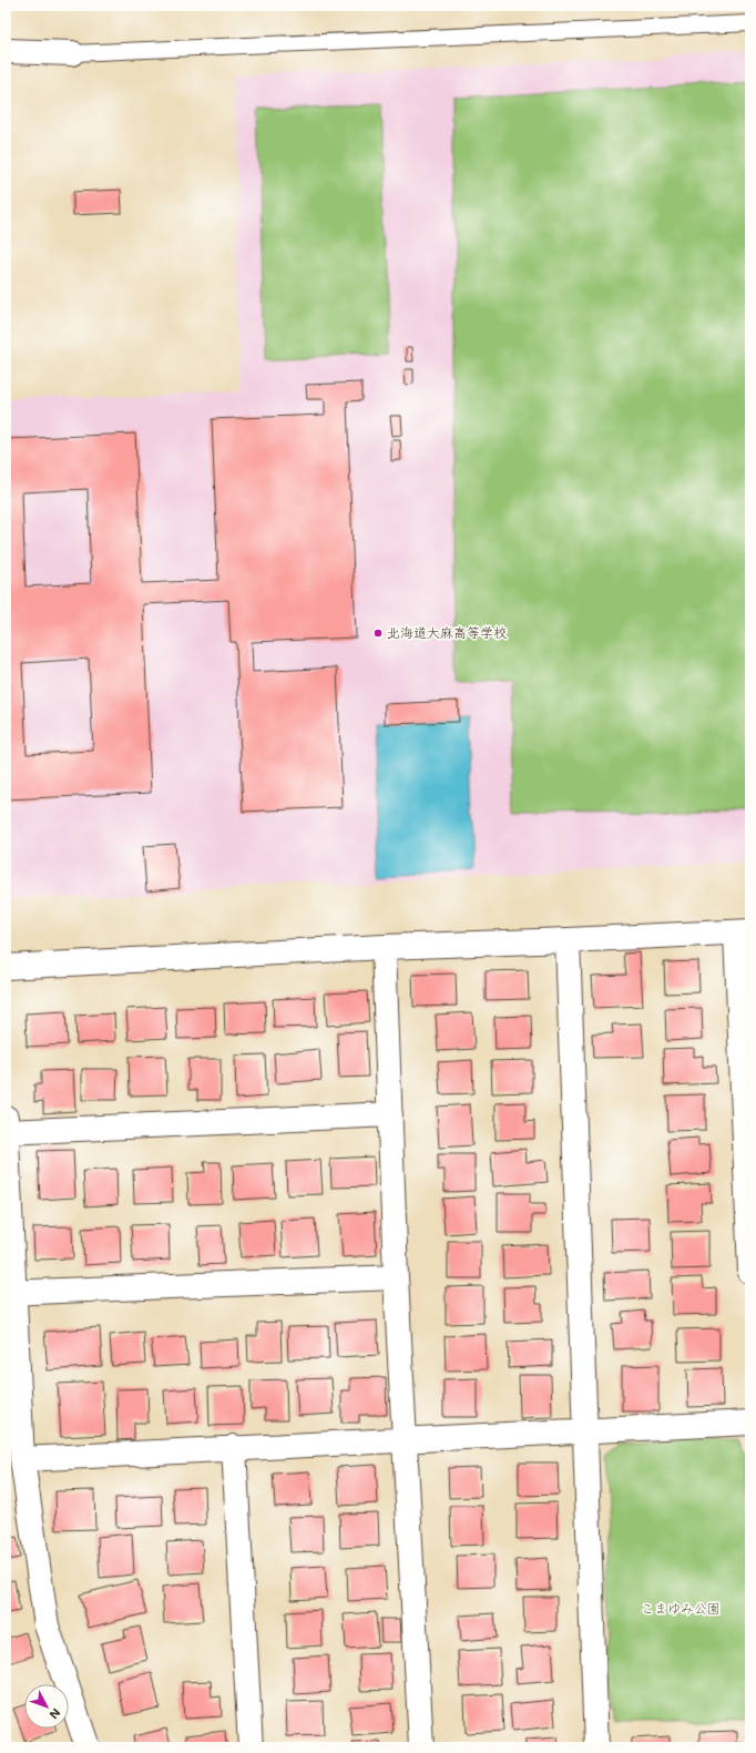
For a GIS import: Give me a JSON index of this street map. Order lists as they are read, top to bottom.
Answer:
{
  "parks": ["こまゆみ公園"],
  "places": ["北海道大麻高等学校"],
  "north": "bottom right"
}
